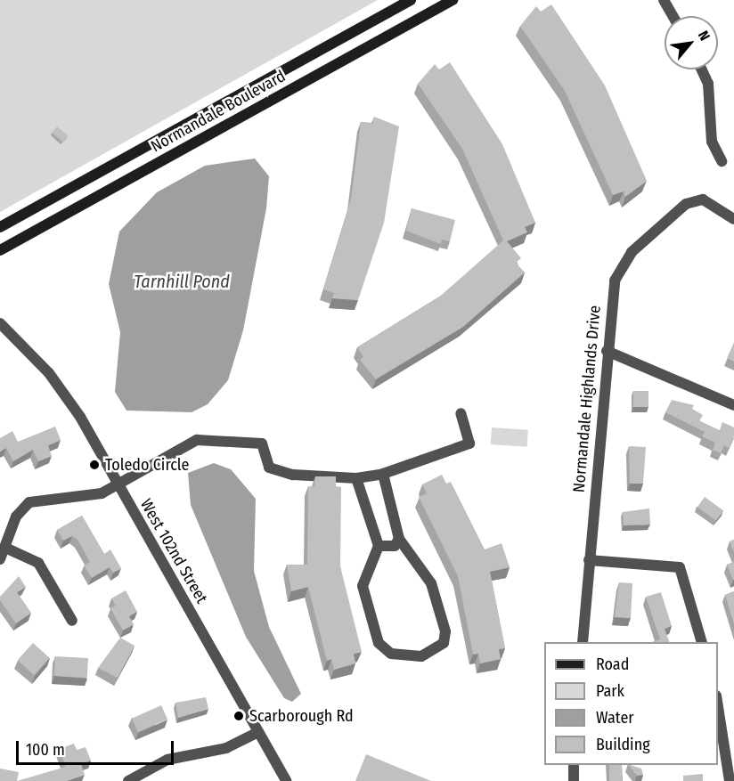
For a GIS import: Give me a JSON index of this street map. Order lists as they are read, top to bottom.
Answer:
{
  "streets": {
    "main road": ["Normandale Boulevard"],
    "street": ["Normandale Highlands Drive", "West 102nd Street"]
  },
  "water": ["Tarnhill Pond"],
  "places": ["Toledo Circle", "Scarborough Rd"],
  "legend": [
    "Road",
    "Park",
    "Water",
    "Building"
  ],
  "scale_bar": "100 m",
  "north": "top right"
}
